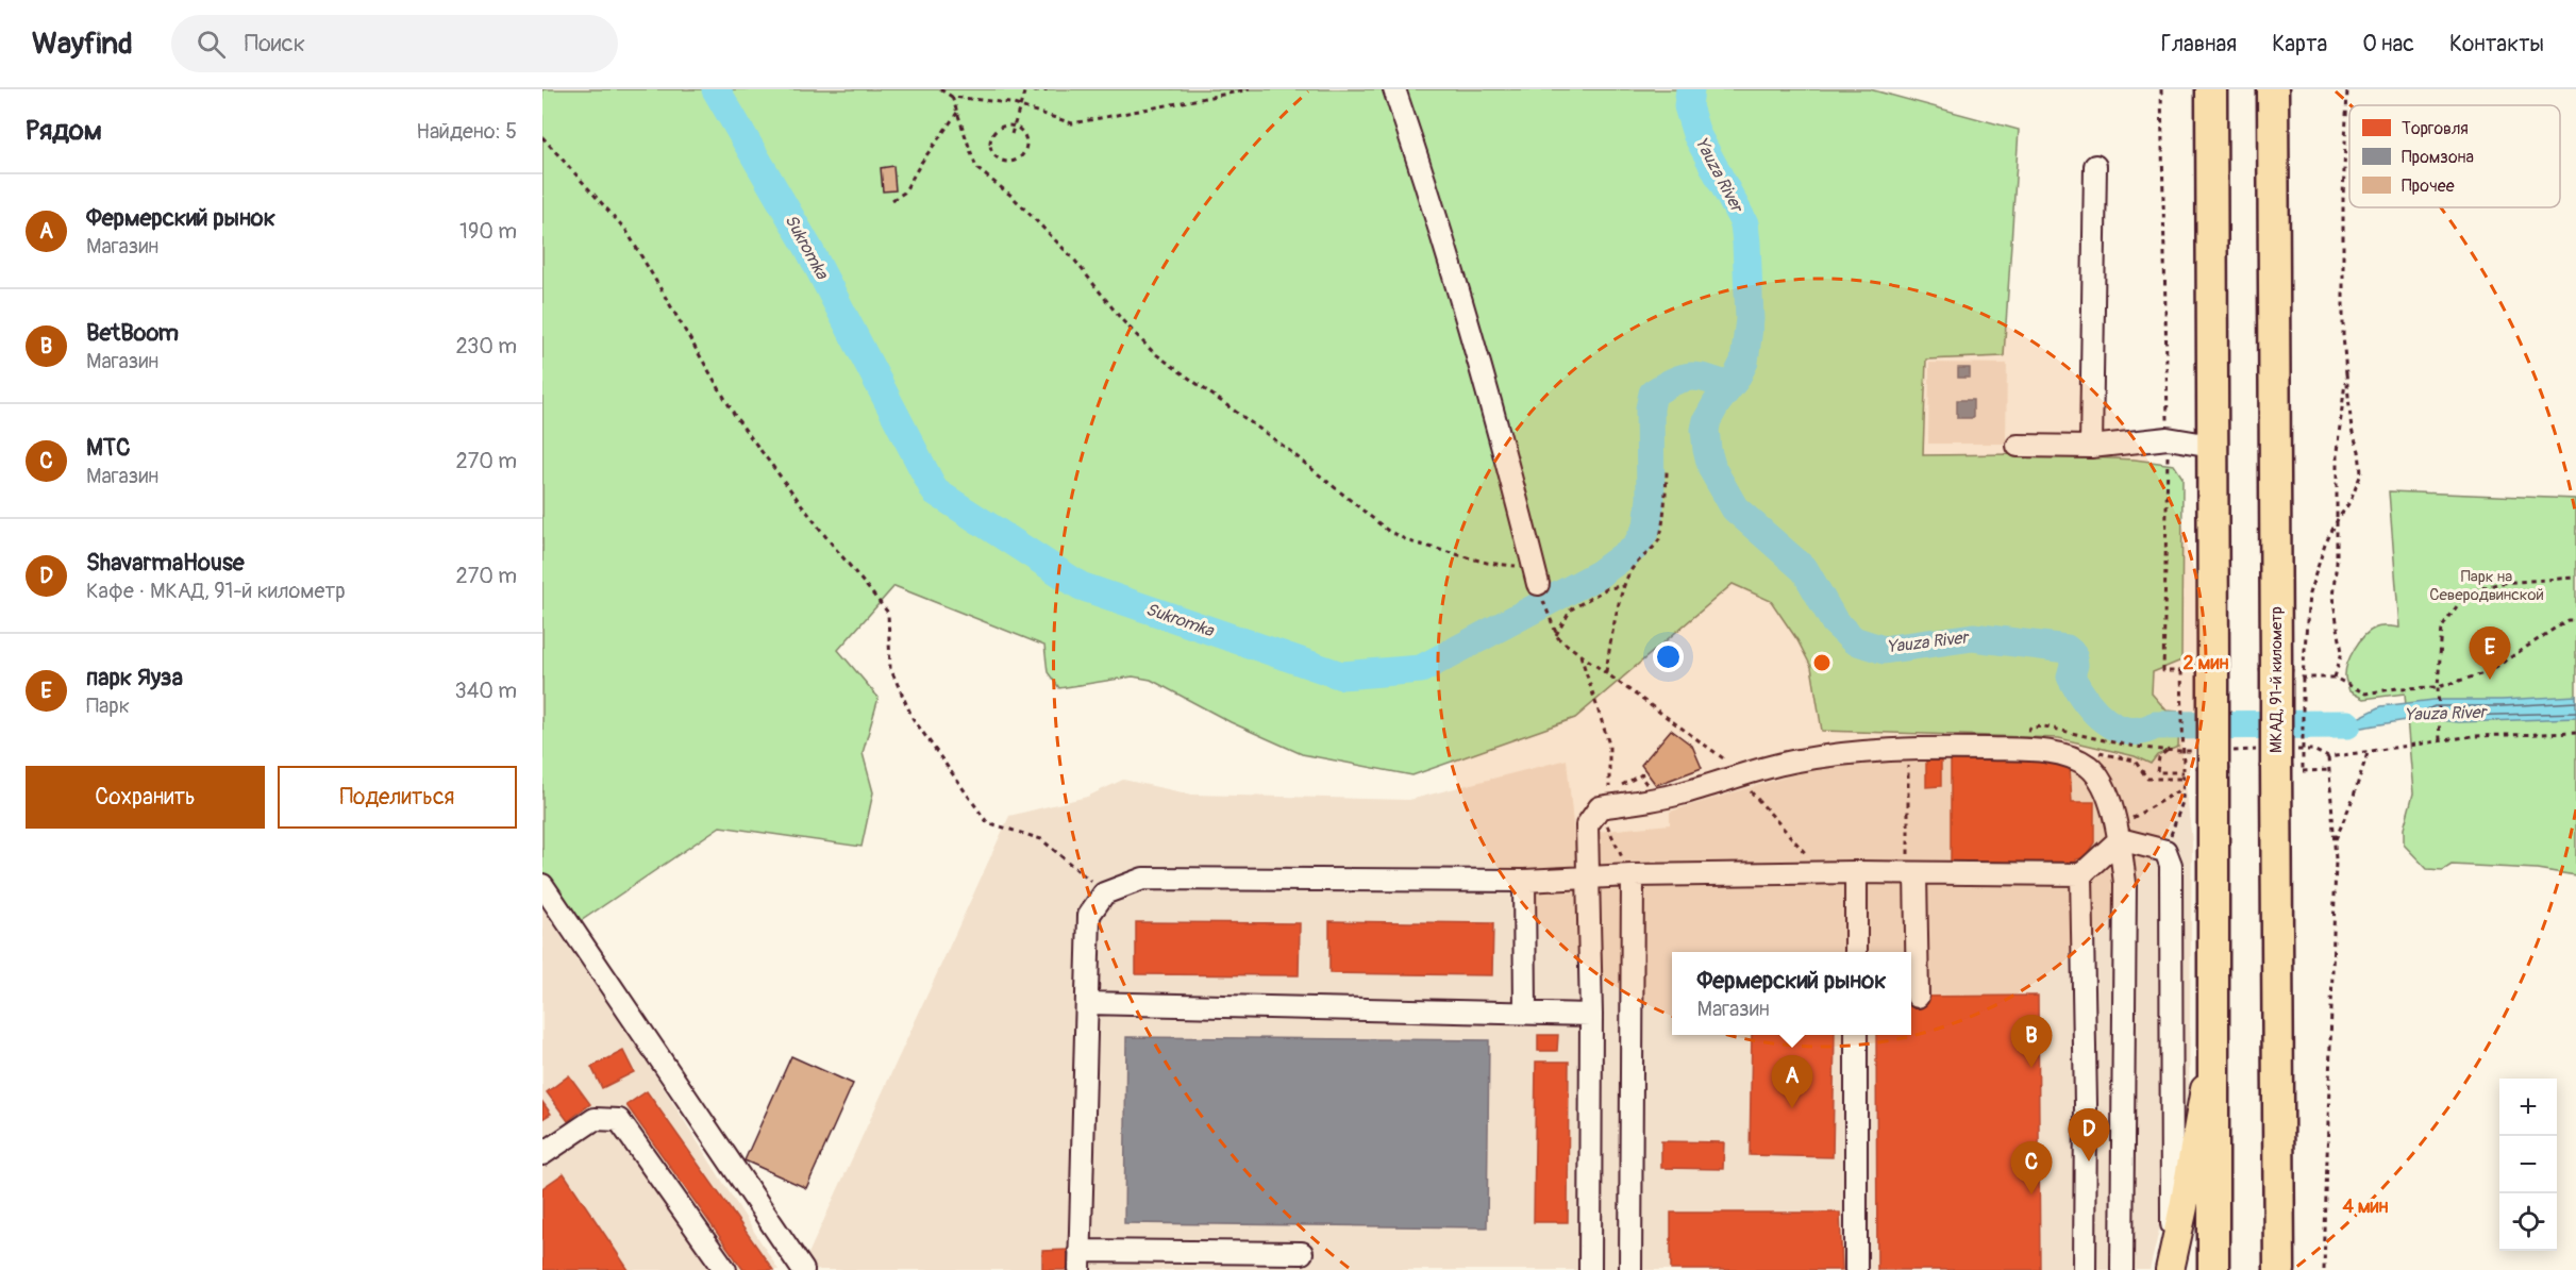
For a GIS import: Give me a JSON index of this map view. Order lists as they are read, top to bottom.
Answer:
{
  "streets": {
    "highway": ["МКАД, 91-й километр"]
  },
  "water": ["Yauza River", "Sukromka"],
  "parks": ["Парк на Северодвинской"],
  "legend": ["Торговля", "Промзона", "Прочее"],
  "page": {
    "header": "Wayfind",
    "search": "Поиск",
    "nav": [
      "Главная",
      "Карта",
      "О нас",
      "Контакты"
    ],
    "heading": ["Рядом", "Найдено: 5"],
    "list": [
      {
        "mark": "A",
        "name": "Фермерский рынок",
        "note": "Магазин",
        "value": "190 m"
      },
      {
        "mark": "B",
        "name": "BetBoom",
        "note": "Магазин",
        "value": "230 m"
      },
      {
        "mark": "C",
        "name": "МТС",
        "note": "Магазин",
        "value": "270 m"
      },
      {
        "mark": "D",
        "name": "ShavarmaHouse",
        "note": "Кафе · МКАД, 91-й километр",
        "value": "270 m"
      },
      {
        "mark": "E",
        "name": "парк Яуза",
        "note": "Парк",
        "value": "340 m"
      }
    ],
    "pins": [
      "E",
      "B",
      "A",
      "D",
      "C"
    ],
    "buttons": ["Сохранить", "Поделиться"],
    "popup": ["Фермерский рынок", "Магазин"],
    "map_buttons": ["+", "−"]
  },
  "rings": ["2 мин", "4 мин"]
}
